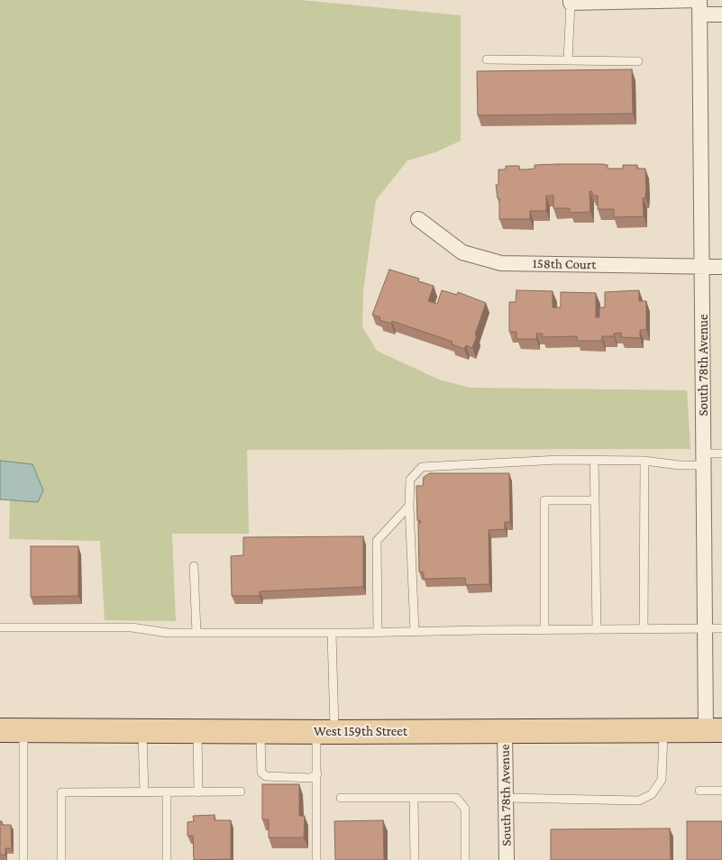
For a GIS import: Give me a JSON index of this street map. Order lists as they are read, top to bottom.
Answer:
{
  "streets": {
    "main road": ["West 159th Street"],
    "street": ["158th Court", "South 78th Avenue"]
  },
  "crossings": [
    ["158th Court", "South 78th Avenue"],
    ["South 78th Avenue", "West 159th Street"]
  ]
}
